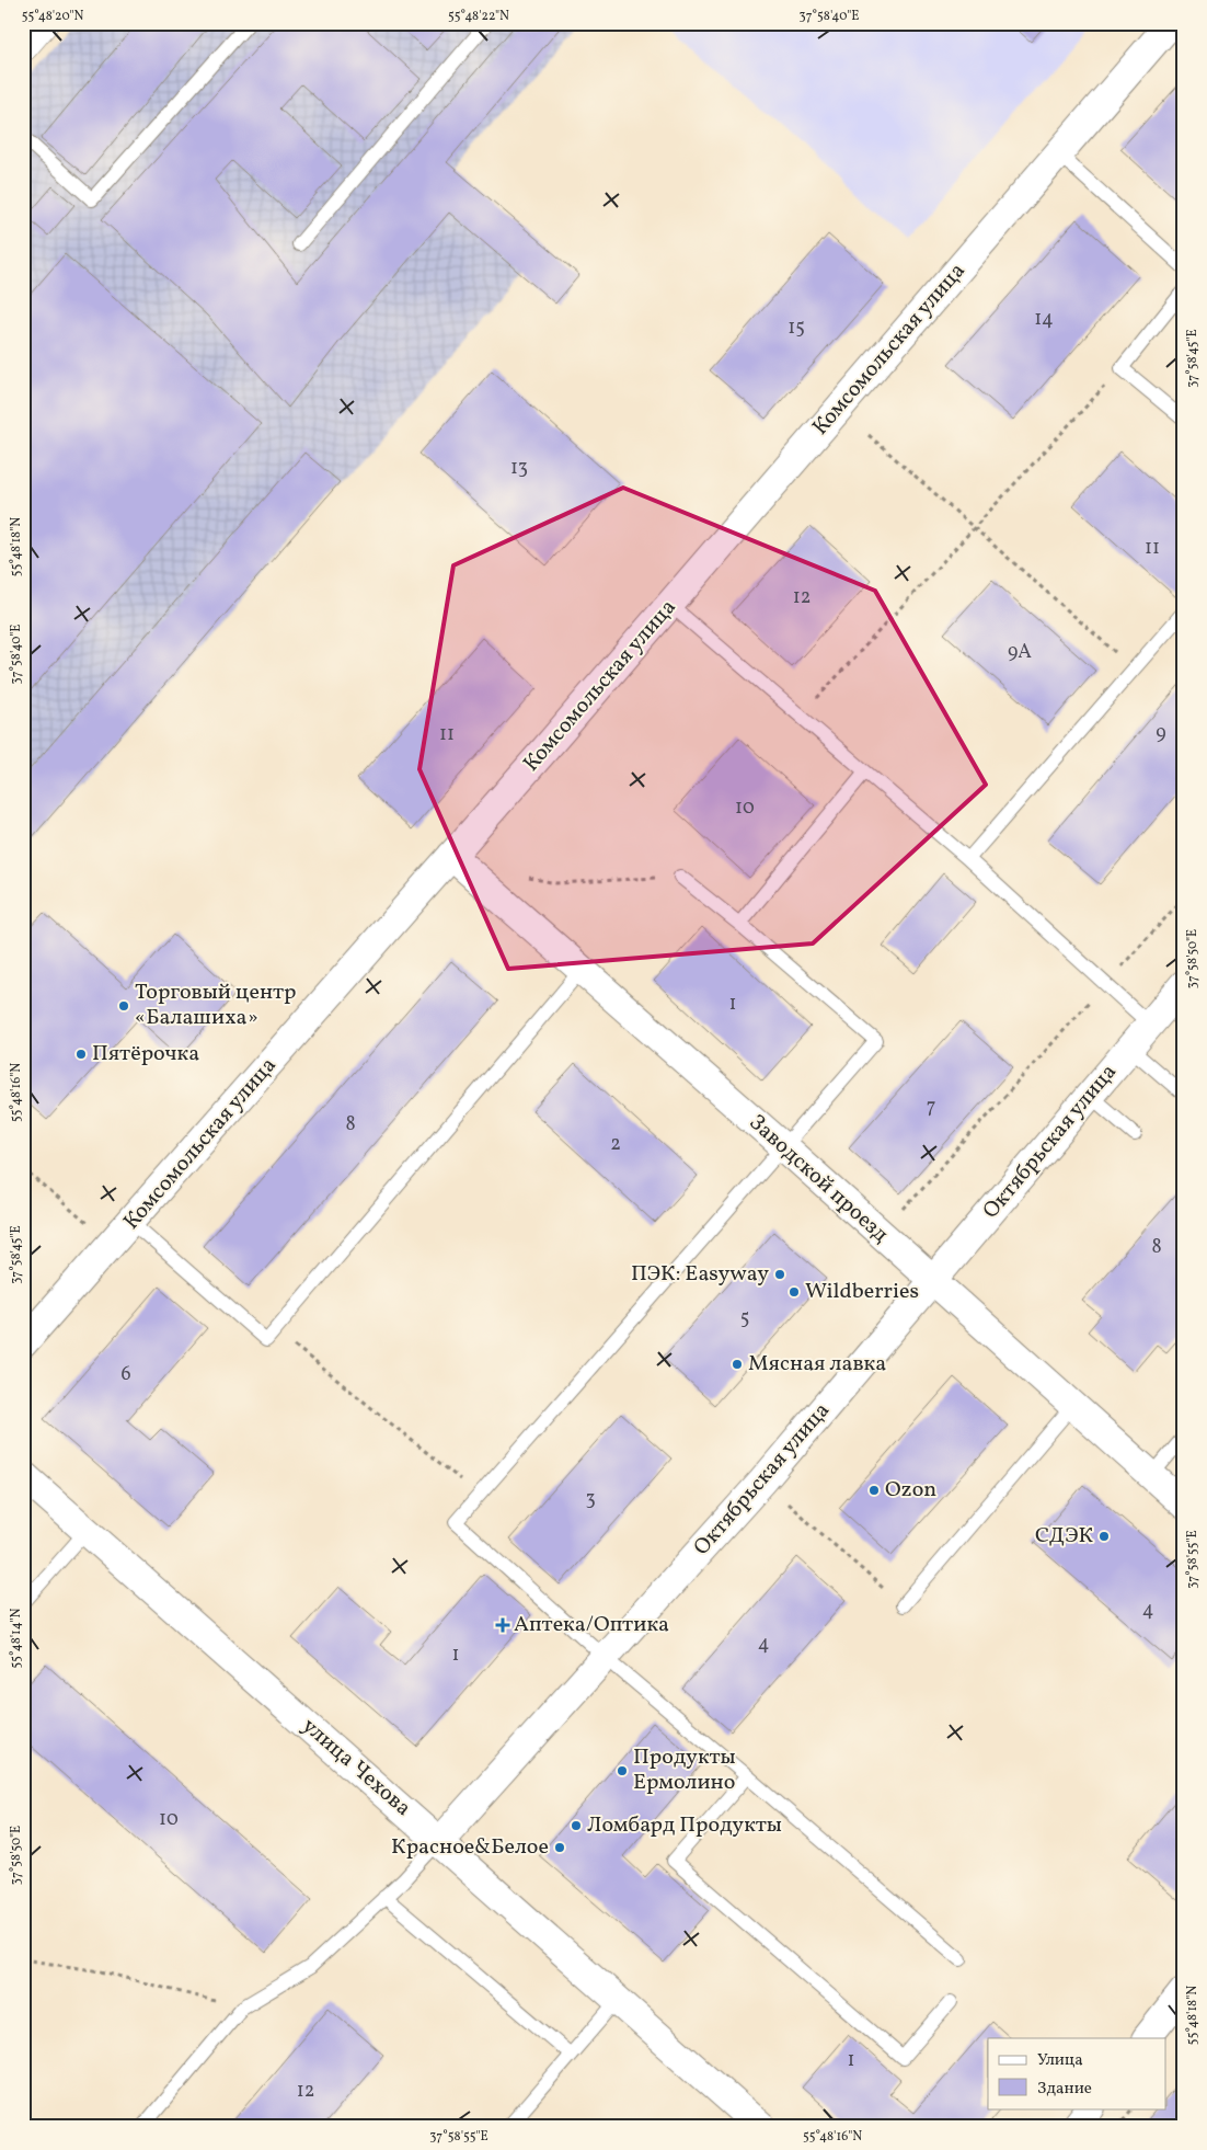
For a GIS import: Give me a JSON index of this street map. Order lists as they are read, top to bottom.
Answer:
{
  "streets": {
    "street": [
      "Комсомольская улица",
      "Октябрьская улица",
      "Заводской проезд",
      "улица Чехова"
    ]
  },
  "crossings": [
    ["Комсомольская улица", "Заводской проезд"],
    ["Октябрьская улица", "Заводской проезд"],
    ["Октябрьская улица", "улица Чехова"]
  ],
  "places": {
    "other": [
      "Торговый центр «Балашиха»",
      "Пятёрочка",
      "ПЭК: Easyway",
      "Wildberries",
      "Мясная лавка",
      "Ozon",
      "СДЭК",
      "Продукты Ермолино",
      "Ломбард Продукты",
      "Красное&Белое"
    ],
    "health": ["Аптека/Оптика"]
  },
  "house_numbers": [
    "14",
    "15",
    "13",
    "11",
    "12",
    "9А",
    "9",
    "11",
    "10",
    "1",
    "7",
    "8",
    "2",
    "8",
    "5",
    "6",
    "3",
    "4",
    "4",
    "1",
    "10",
    "1",
    "12"
  ],
  "legend": ["Улица", "Здание"],
  "coordinates": [
    "55°48'20\"N",
    "55°48'22\"N",
    "37°58'40\"E",
    "37°58'45\"E",
    "55°48'18\"N",
    "37°58'50\"E",
    "55°48'16\"N",
    "37°58'55\"E",
    "55°48'14\"N"
  ]
}
